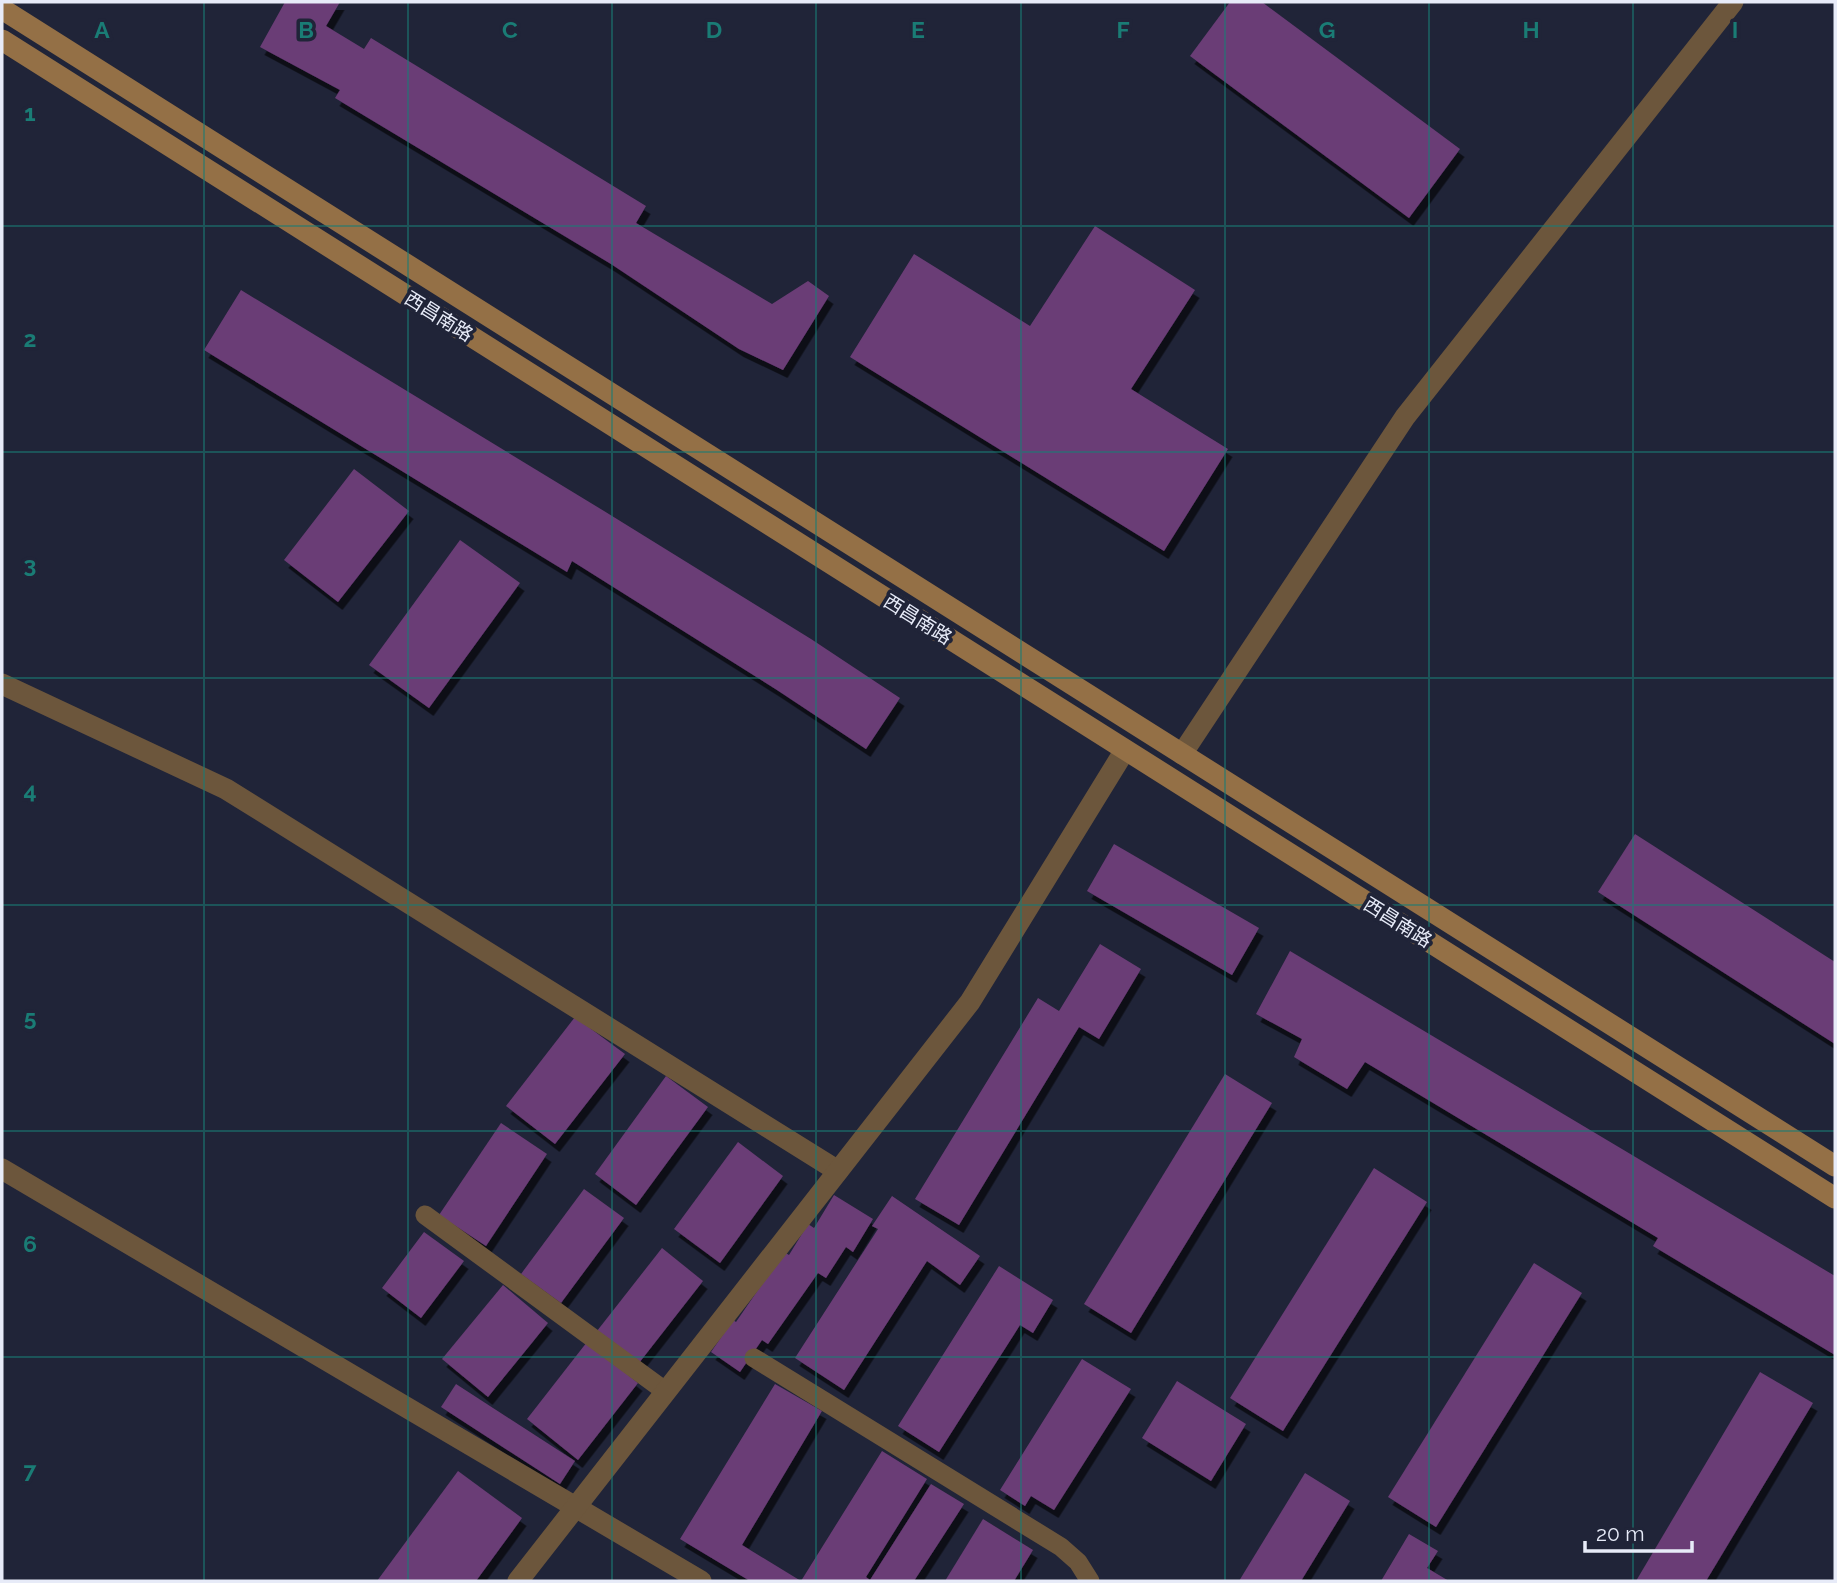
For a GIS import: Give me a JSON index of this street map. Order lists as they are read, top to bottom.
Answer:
{
  "streets": {
    "street": ["西昌南路"]
  },
  "scale_bar": "20 m",
  "grid": {
    "columns": [
      "A",
      "B",
      "C",
      "D",
      "E",
      "F",
      "G",
      "H",
      "I"
    ],
    "rows": [
      "1",
      "2",
      "3",
      "4",
      "5",
      "6",
      "7"
    ]
  }
}
